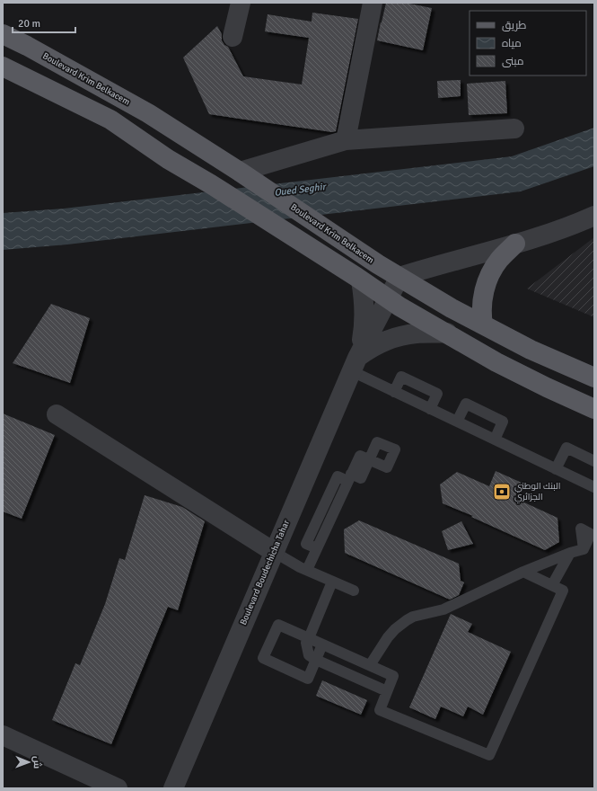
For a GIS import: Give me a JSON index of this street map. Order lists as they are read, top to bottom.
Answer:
{
  "streets": {
    "main road": ["Boulevard Krim Belkacem"],
    "street": ["Boulevard Boudechicha Tahar"]
  },
  "crossings": [
    ["Boulevard Krim Belkacem", "Boulevard Boudechicha Tahar"]
  ],
  "water": ["Oued Seghir"],
  "places": {
    "bank": ["البنك الوطني الجزائري"]
  },
  "legend": ["طريق", "مياه", "مبنى"],
  "scale_bar": "20 m",
  "north": "right"
}
